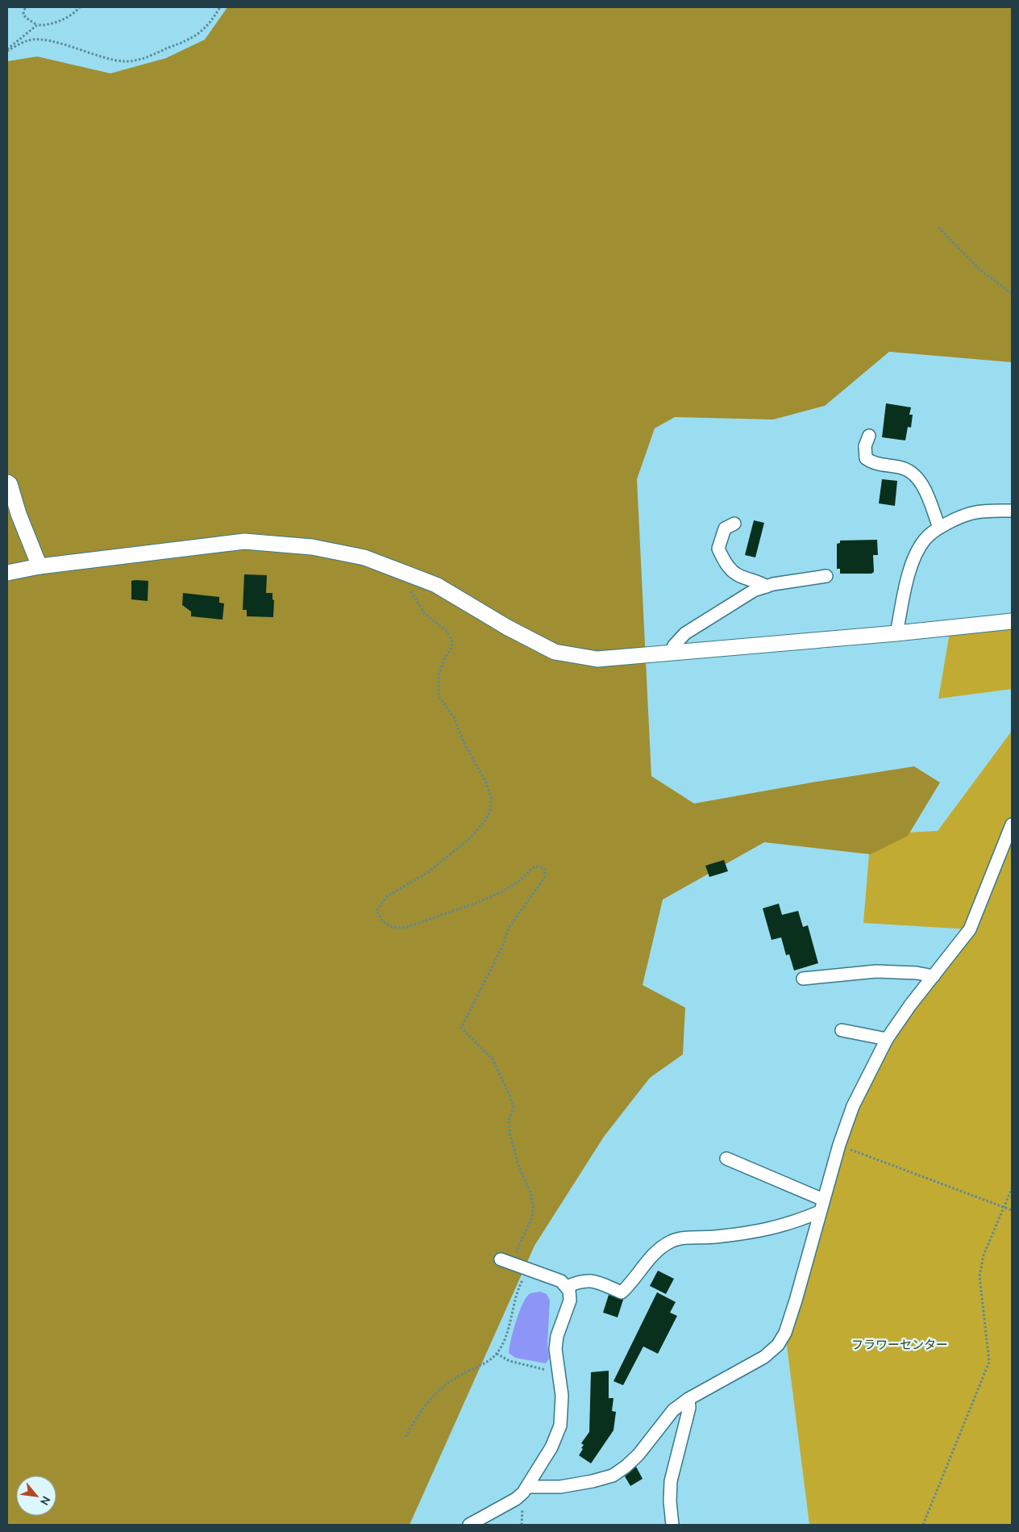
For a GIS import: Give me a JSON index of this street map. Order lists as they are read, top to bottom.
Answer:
{
  "parks": ["フラワーセンター"],
  "north": "bottom right"
}
